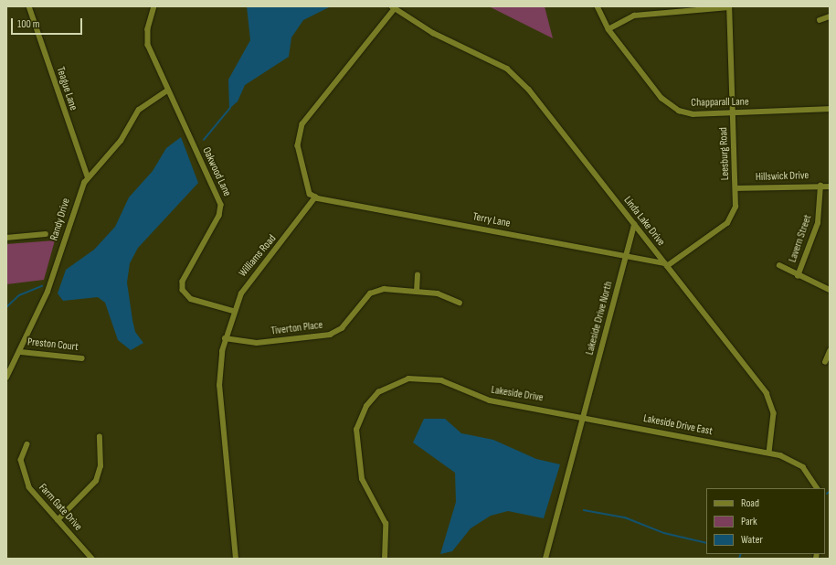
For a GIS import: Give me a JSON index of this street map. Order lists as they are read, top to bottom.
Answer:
{
  "streets": {
    "street": [
      "Teague Lane",
      "Chapparall Lane",
      "Leesburg Road",
      "Oakwood Lane",
      "Hillswick Drive",
      "Randy Drive",
      "Terry Lane",
      "Linda Lake Drive",
      "Lavern Street",
      "Williams Road",
      "Lakeside Drive North",
      "Tiverton Place",
      "Preston Court",
      "Lakeside Drive",
      "Lakeside Drive East",
      "Farm Gate Drive"
    ]
  },
  "crossings": [
    ["Teague Lane", "Randy Drive"],
    ["Chapparall Lane", "Leesburg Road"],
    ["Leesburg Road", "Hillswick Drive"],
    ["Leesburg Road", "Terry Lane"],
    ["Leesburg Road", "Linda Lake Drive"],
    ["Oakwood Lane", "Randy Drive"],
    ["Oakwood Lane", "Williams Road"],
    ["Hillswick Drive", "Lavern Street"],
    ["Randy Drive", "Preston Court"],
    ["Terry Lane", "Linda Lake Drive"],
    ["Terry Lane", "Williams Road"],
    ["Terry Lane", "Lakeside Drive North"],
    ["Linda Lake Drive", "Lakeside Drive North"],
    ["Linda Lake Drive", "Lakeside Drive East"],
    ["Williams Road", "Tiverton Place"],
    ["Lakeside Drive North", "Lakeside Drive"],
    ["Lakeside Drive North", "Lakeside Drive East"],
    ["Lakeside Drive", "Lakeside Drive East"]
  ],
  "legend": ["Road", "Park", "Water"],
  "scale_bar": "100 m"
}
